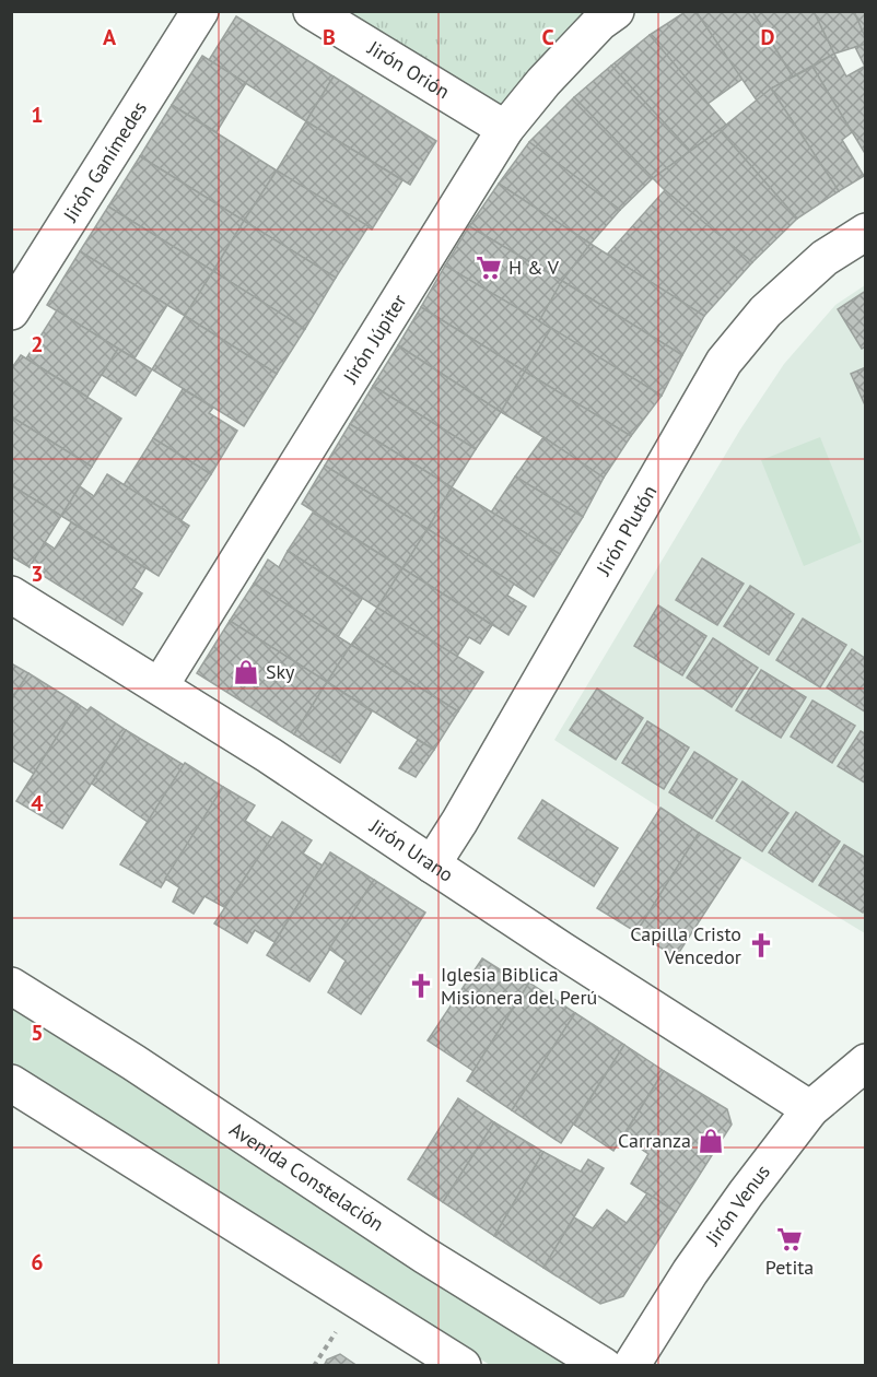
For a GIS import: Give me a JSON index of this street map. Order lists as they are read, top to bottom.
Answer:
{
  "streets": {
    "street": [
      "Jirón Orión",
      "Jirón Ganímedes",
      "Jirón Júpiter",
      "Jirón Plutón",
      "Jirón Urano",
      "Avenida Constelación",
      "Jirón Venus"
    ]
  },
  "crossings": [
    ["Jirón Orión", "Jirón Júpiter"],
    ["Jirón Júpiter", "Jirón Urano"],
    ["Jirón Plutón", "Jirón Urano"],
    ["Jirón Urano", "Jirón Venus"]
  ],
  "places": {
    "supermarket": ["H & V", "Petita"],
    "shop": ["Sky", "Carranza"],
    "church": ["Capilla Cristo Vencedor", "Iglesia Biblica Misionera del Perú"]
  },
  "grid": {
    "columns": [
      "A",
      "B",
      "C",
      "D"
    ],
    "rows": [
      "1",
      "2",
      "3",
      "4",
      "5",
      "6"
    ]
  }
}
